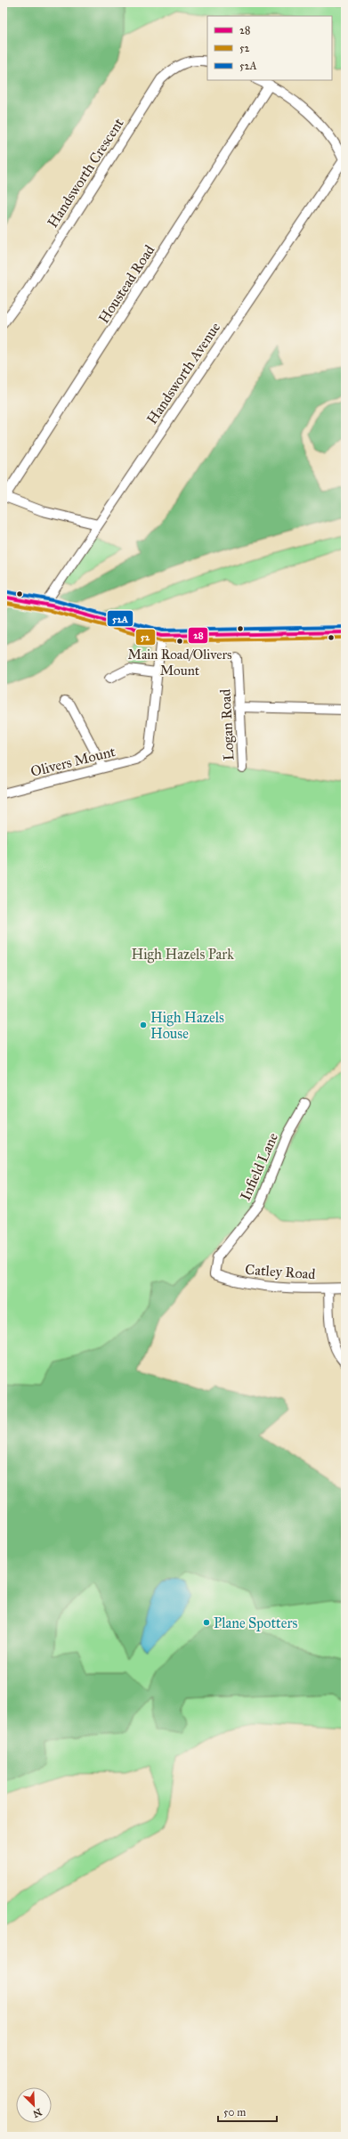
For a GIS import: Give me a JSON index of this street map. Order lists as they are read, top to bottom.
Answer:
{
  "streets": {
    "street": [
      "Handsworth Crescent",
      "Houstead Road",
      "Handsworth Avenue",
      "Logan Road",
      "Olivers Mount",
      "Infield Lane",
      "Catley Road"
    ]
  },
  "crossings": [
    ["Infield Lane", "Catley Road"]
  ],
  "parks": ["High Hazels Park"],
  "places": ["Main Road/Olivers Mount", "High Hazels House", "Plane Spotters"],
  "lines": ["transit line 52A", "transit line 28", "transit line 52"],
  "legend": ["28", "52", "52A"],
  "scale_bar": "50 m",
  "north": "bottom right"
}
